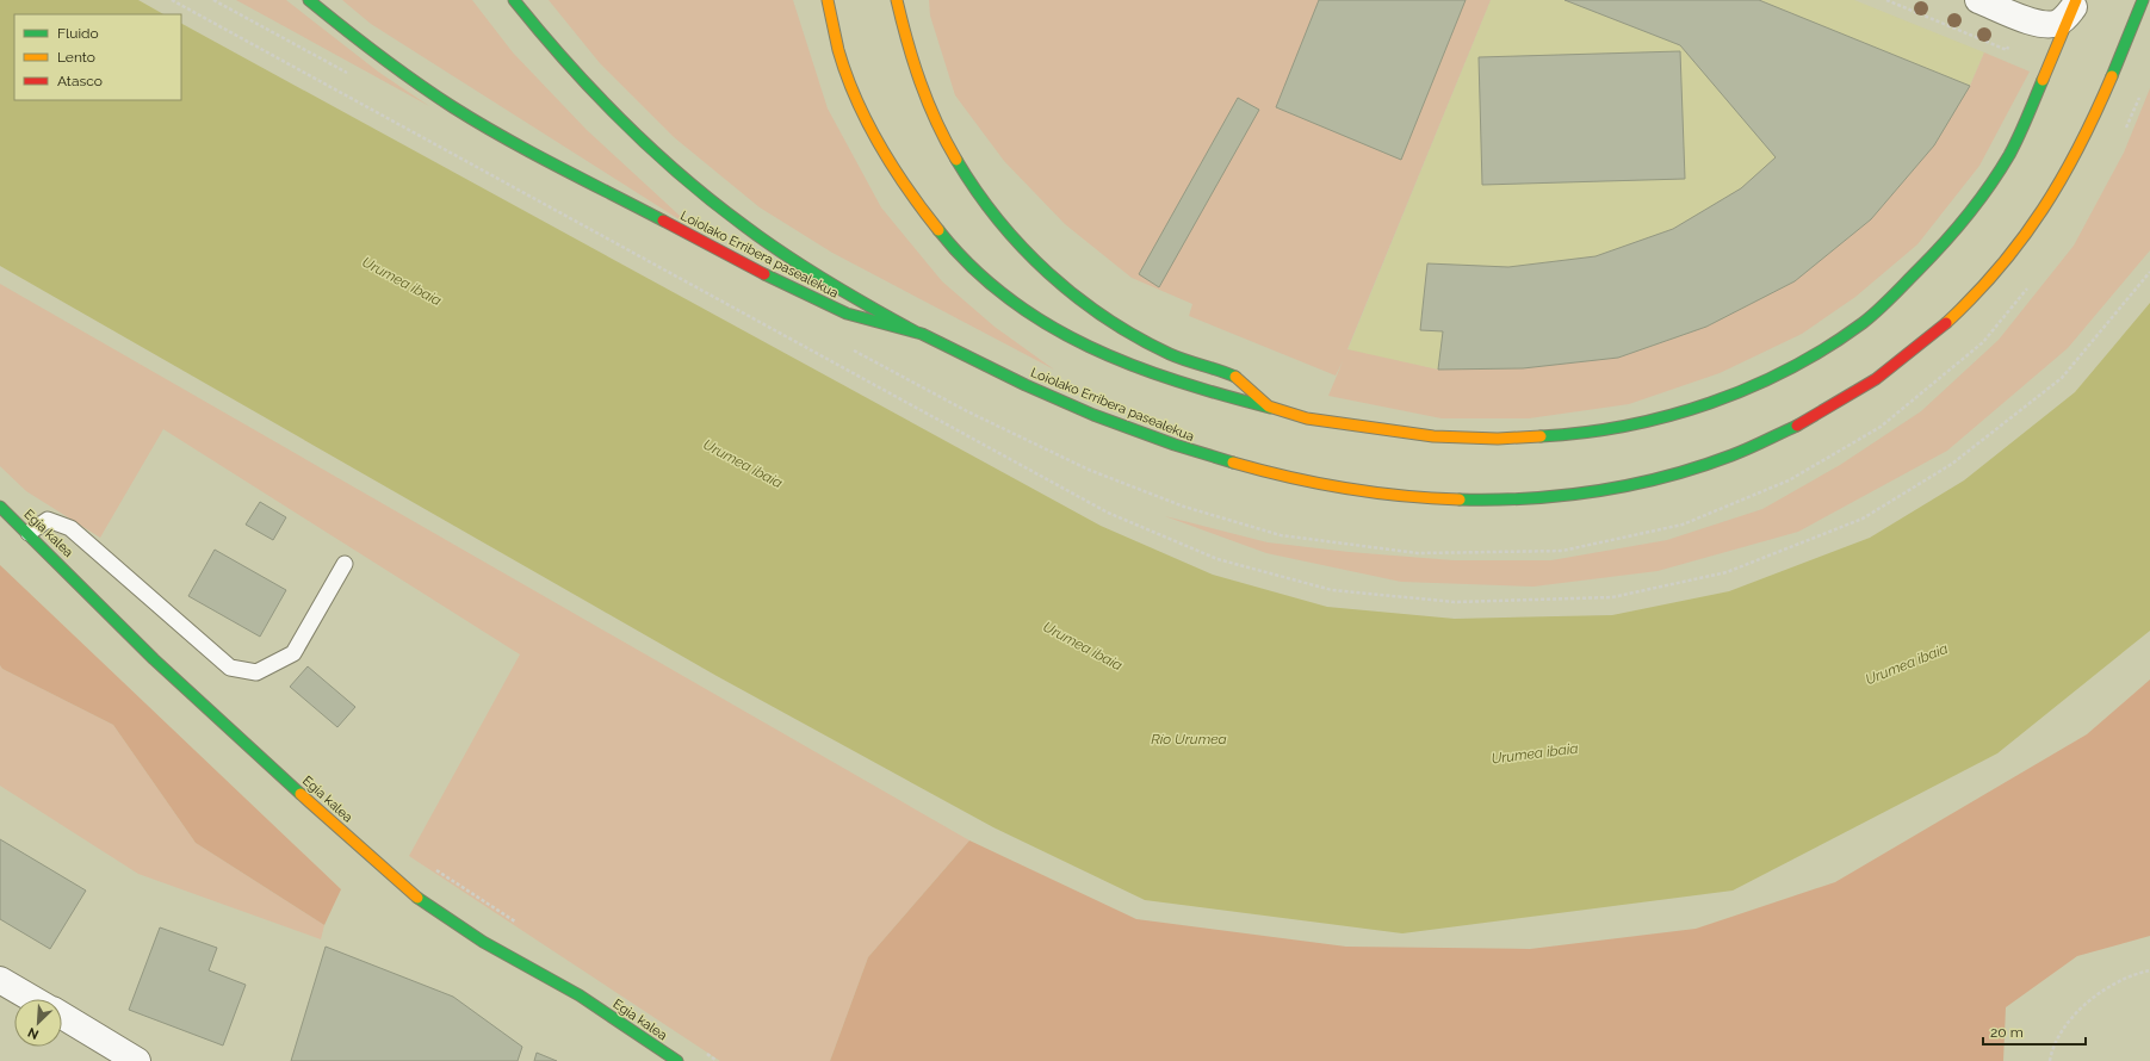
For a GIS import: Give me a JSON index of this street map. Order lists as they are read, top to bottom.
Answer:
{
  "streets": {
    "main road": ["Loiolako Erribera pasealekua", "Egia kalea"]
  },
  "water": ["Urumea ibaia", "Río Urumea"],
  "legend": ["Fluido", "Lento", "Atasco"],
  "scale_bar": "20 m",
  "north": "bottom left"
}
